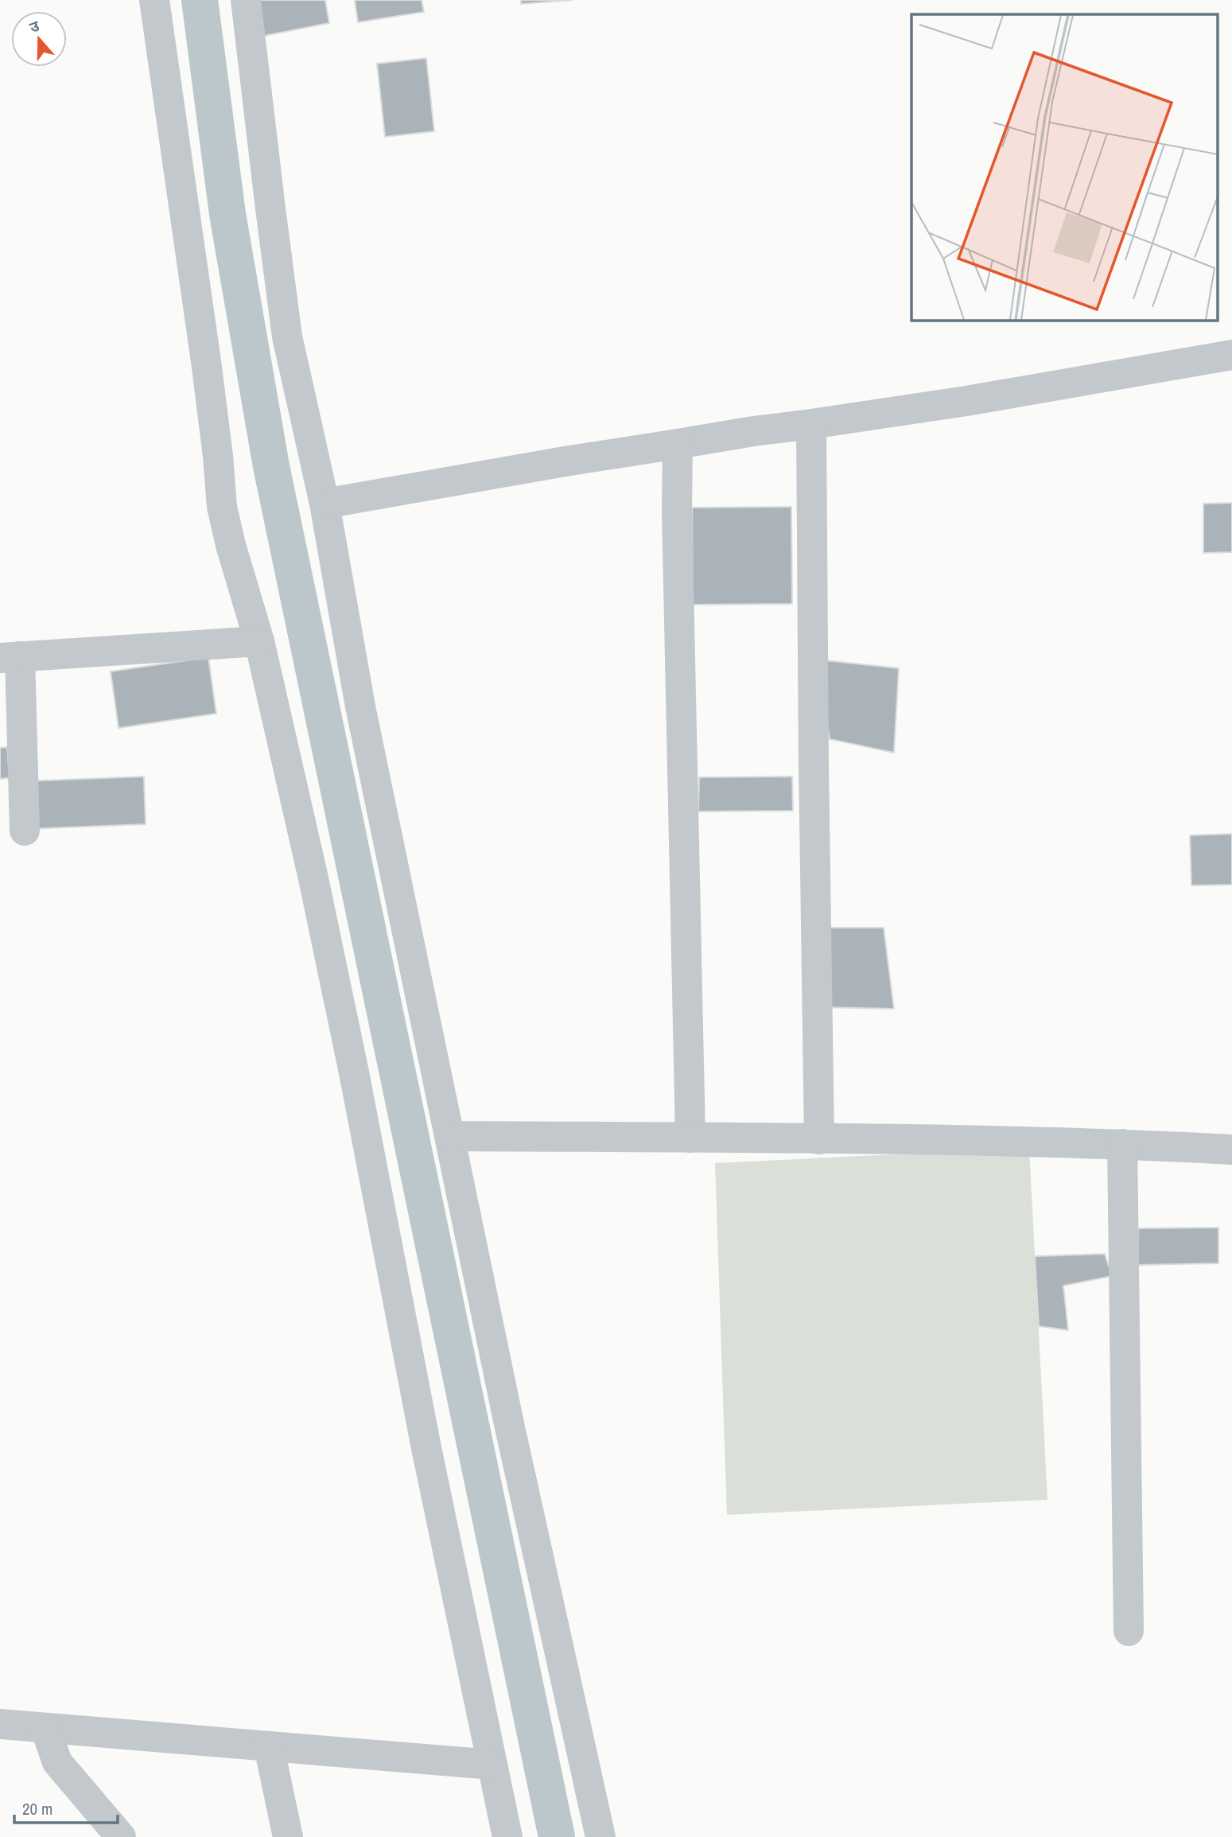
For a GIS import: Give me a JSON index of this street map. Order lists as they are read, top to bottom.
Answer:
{
  "scale_bar": "20 m",
  "north": "top"
}
